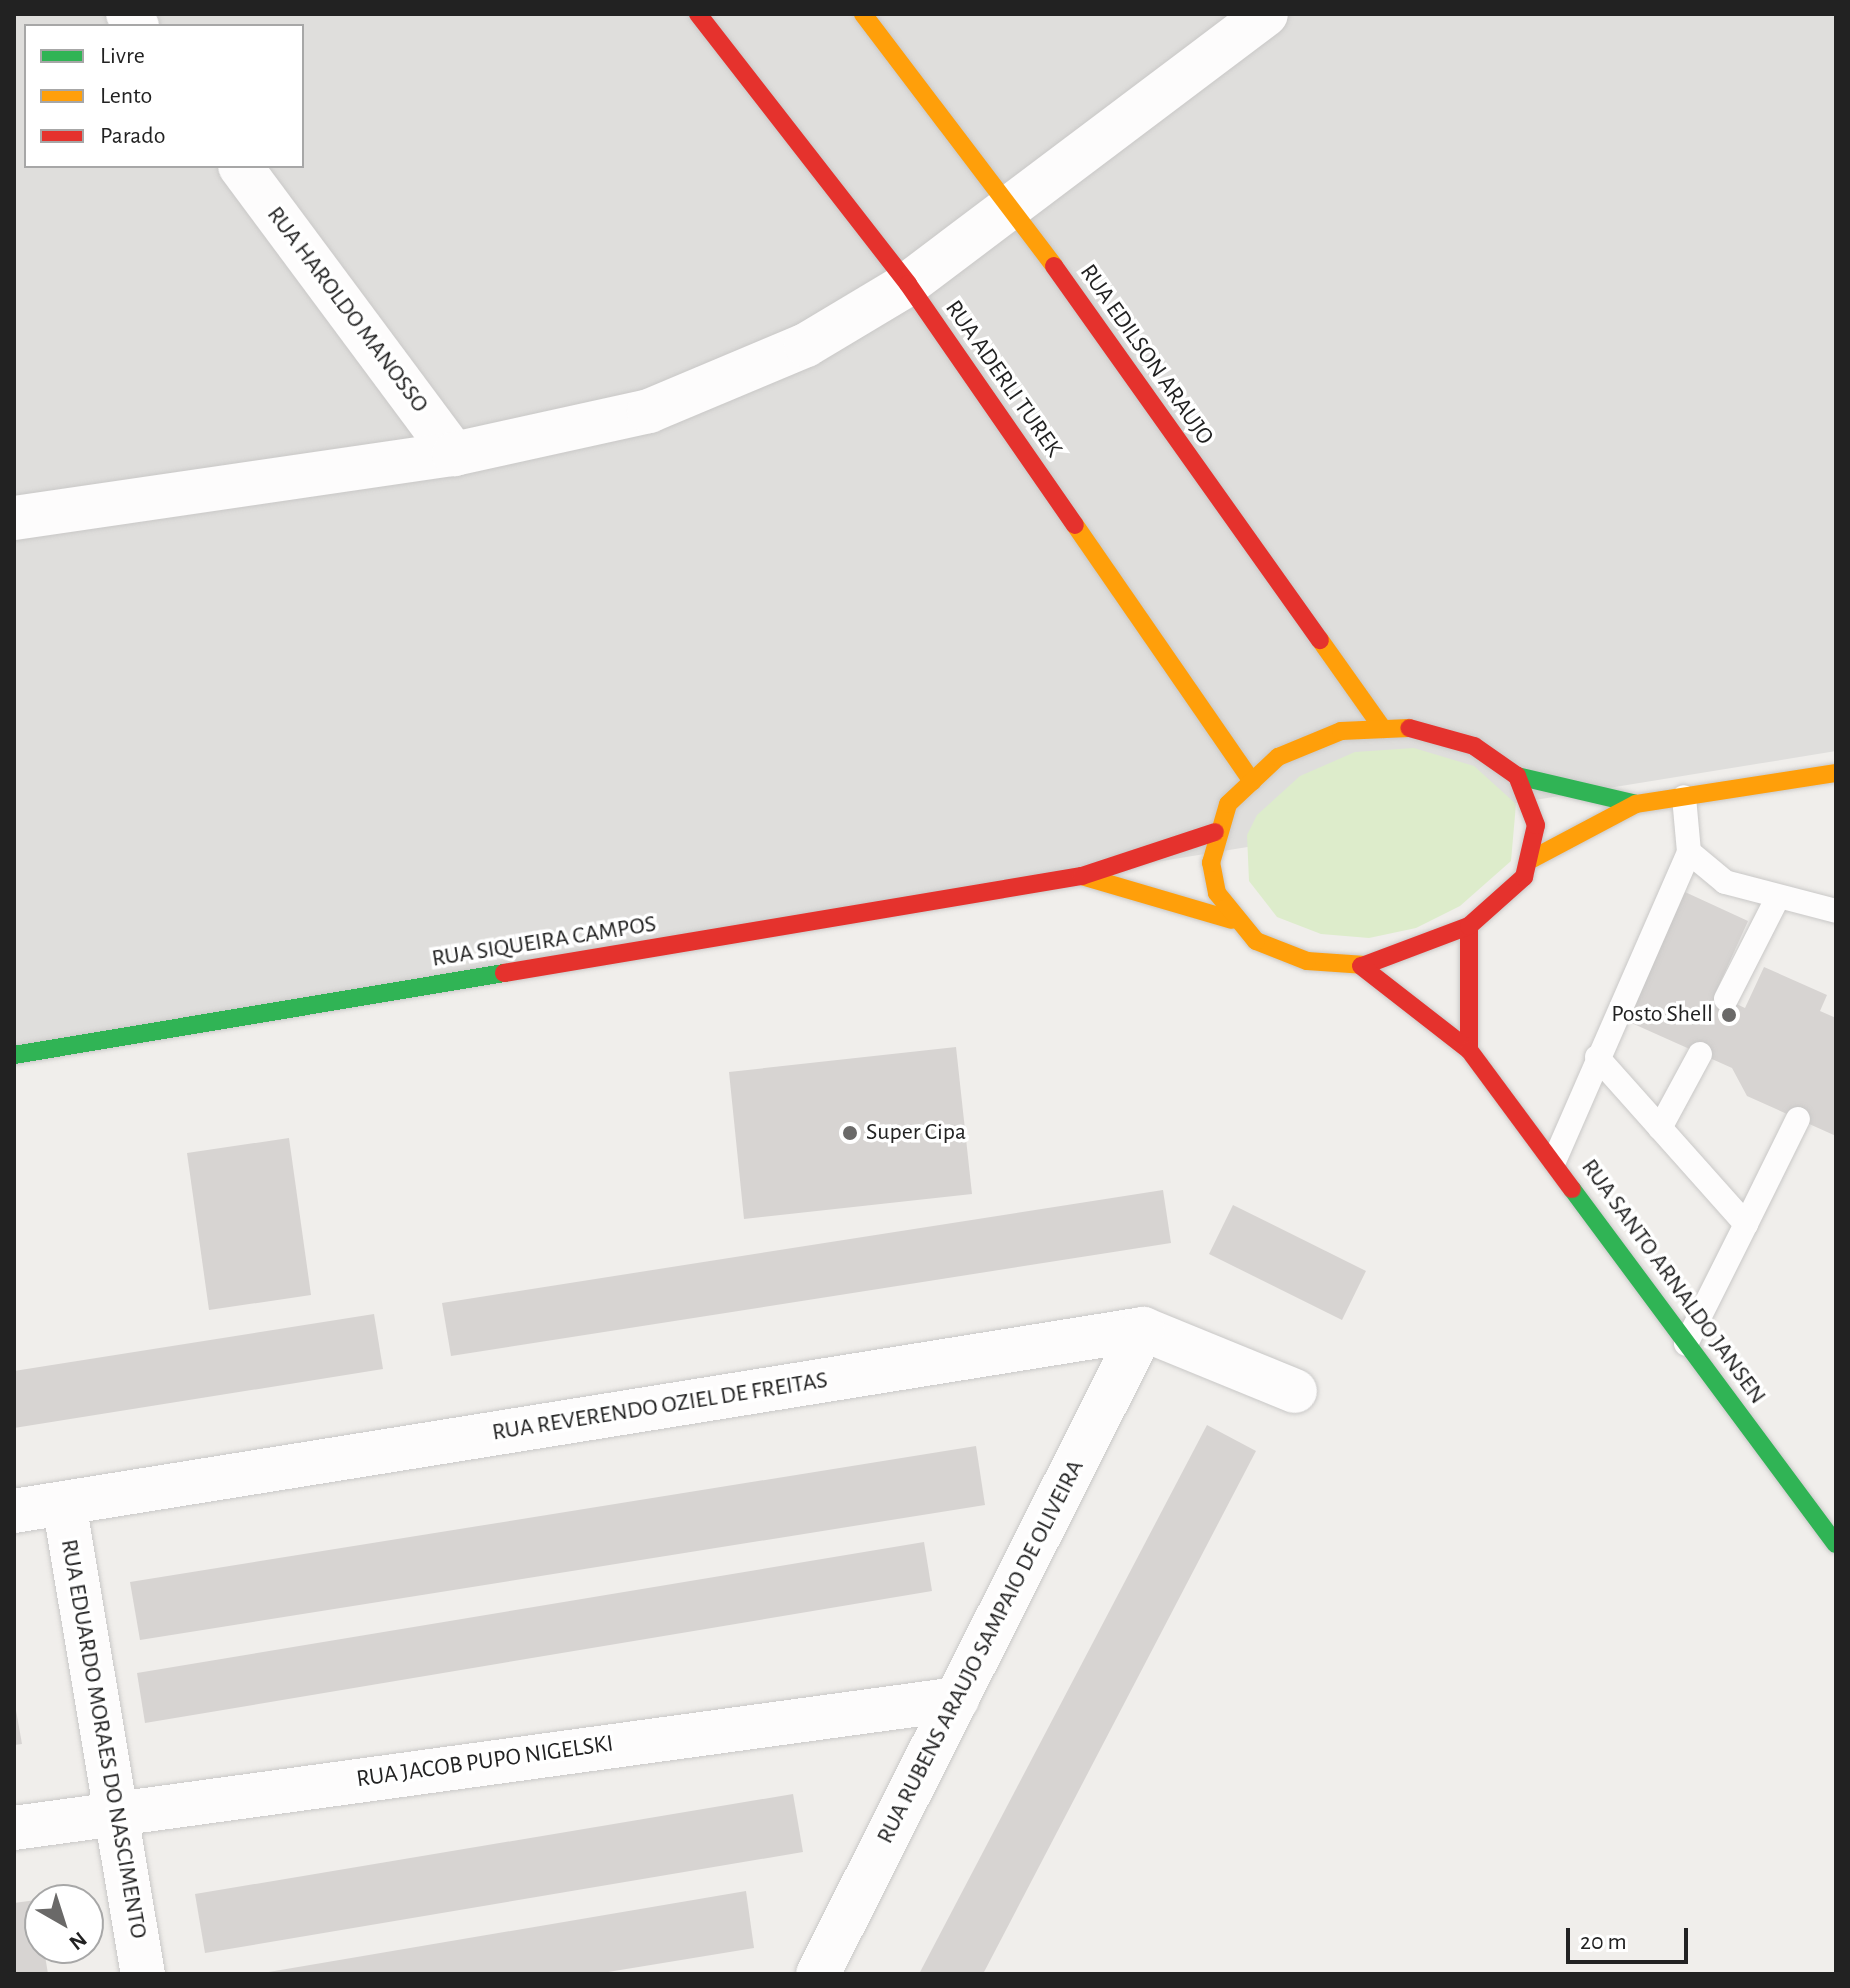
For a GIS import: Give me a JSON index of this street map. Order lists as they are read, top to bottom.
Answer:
{
  "streets": {
    "main road": [
      "RUA EDILSON ARAUJO",
      "RUA ADERLI TUREK",
      "RUA SIQUEIRA CAMPOS",
      "RUA SANTO ARNALDO JANSEN"
    ],
    "street": [
      "RUA HAROLDO MANOSSO",
      "RUA REVERENDO OZIEL DE FREITAS",
      "RUA RUBENS ARAUJO SAMPAIO DE OLIVEIRA",
      "RUA EDUARDO MORAES DO NASCIMENTO",
      "RUA JACOB PUPO NIGELSKI"
    ]
  },
  "crossings": [
    ["RUA EDILSON ARAUJO", "RUA ADERLI TUREK"],
    ["RUA EDILSON ARAUJO", "RUA SIQUEIRA CAMPOS"],
    ["RUA EDILSON ARAUJO", "RUA SANTO ARNALDO JANSEN"],
    ["RUA ADERLI TUREK", "RUA SIQUEIRA CAMPOS"],
    ["RUA ADERLI TUREK", "RUA SANTO ARNALDO JANSEN"],
    ["RUA SIQUEIRA CAMPOS", "RUA SANTO ARNALDO JANSEN"],
    ["RUA REVERENDO OZIEL DE FREITAS", "RUA RUBENS ARAUJO SAMPAIO DE OLIVEIRA"],
    ["RUA REVERENDO OZIEL DE FREITAS", "RUA EDUARDO MORAES DO NASCIMENTO"],
    ["RUA RUBENS ARAUJO SAMPAIO DE OLIVEIRA", "RUA JACOB PUPO NIGELSKI"],
    ["RUA EDUARDO MORAES DO NASCIMENTO", "RUA JACOB PUPO NIGELSKI"]
  ],
  "places": ["Posto Shell", "Super Cipa"],
  "legend": ["Livre", "Lento", "Parado"],
  "scale_bar": "20 m",
  "north": "bottom right"
}
